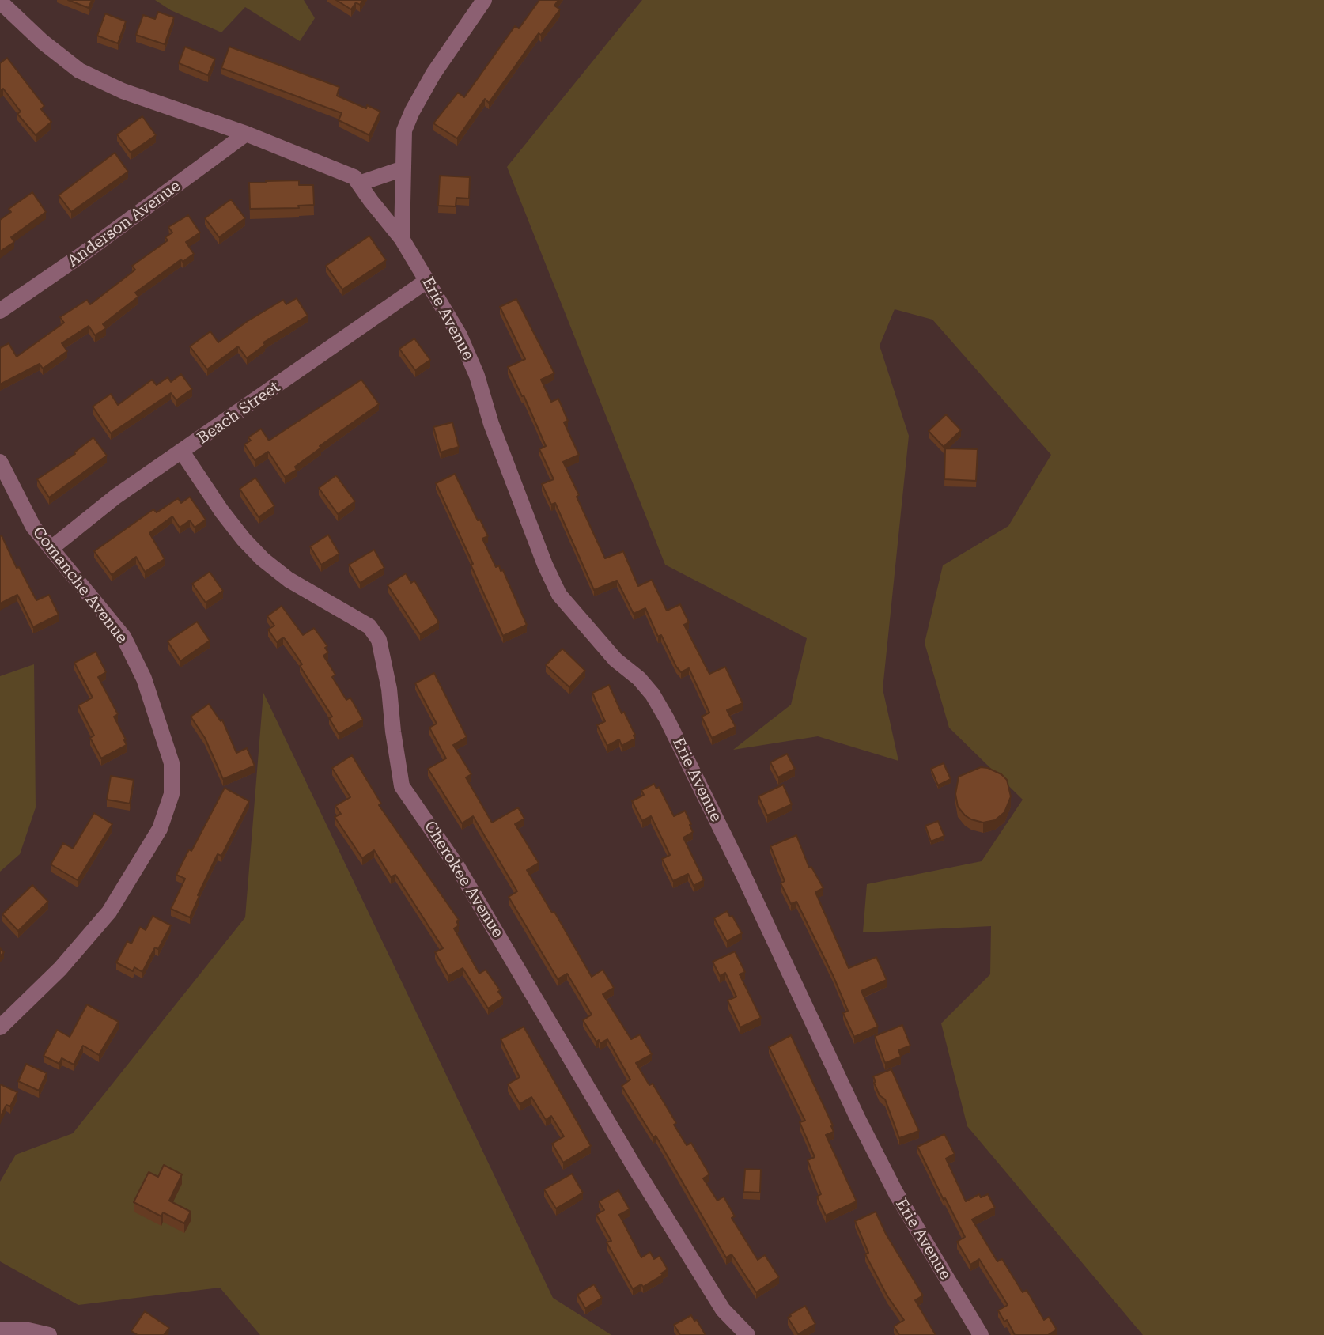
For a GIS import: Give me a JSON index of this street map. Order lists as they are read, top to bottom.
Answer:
{
  "streets": {
    "street": [
      "Anderson Avenue",
      "Erie Avenue",
      "Beach Street",
      "Comanche Avenue",
      "Cherokee Avenue"
    ]
  },
  "crossings": [
    ["Anderson Avenue", "Erie Avenue"],
    ["Erie Avenue", "Beach Street"],
    ["Beach Street", "Comanche Avenue"],
    ["Beach Street", "Cherokee Avenue"]
  ]
}
